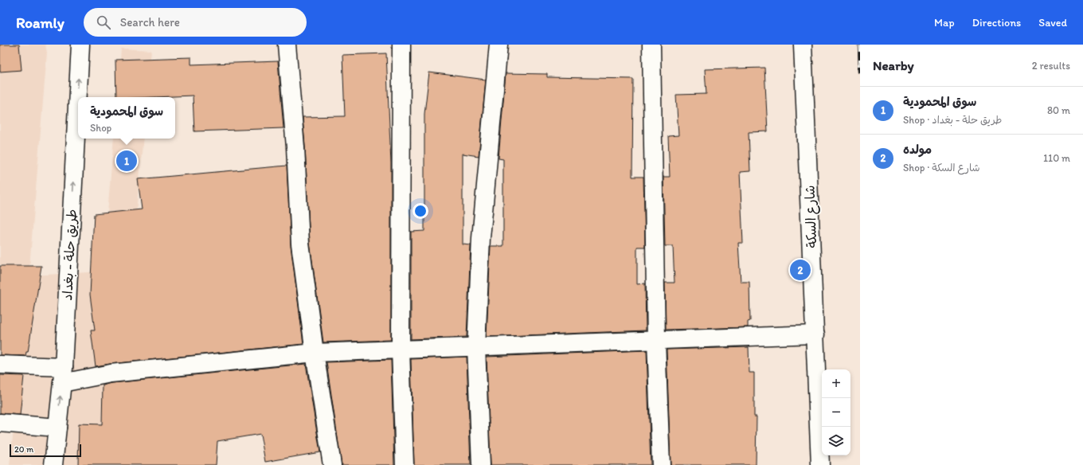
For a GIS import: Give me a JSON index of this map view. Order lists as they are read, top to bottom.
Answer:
{
  "streets": {
    "street": ["شارع السكة", "طريق حلة - بغداد"]
  },
  "one_way": ["طريق حلة - بغداد"],
  "scale_bar": "20 m",
  "page": {
    "header": "Roamly",
    "search": "Search here",
    "nav": ["Map", "Directions", "Saved"],
    "heading": ["Nearby", "2 results"],
    "list": [
      {
        "mark": "1",
        "name": "سوق المحمودية",
        "note": "Shop · طريق حلة - بغداد",
        "value": "80 m"
      },
      {
        "mark": "2",
        "name": "مولده",
        "note": "Shop · شارع السكة",
        "value": "110 m"
      }
    ],
    "popup": ["سوق المحمودية", "Shop"],
    "pins": ["1", "2"],
    "map_buttons": ["+", "−"],
    "scale": "20 m"
  }
}
